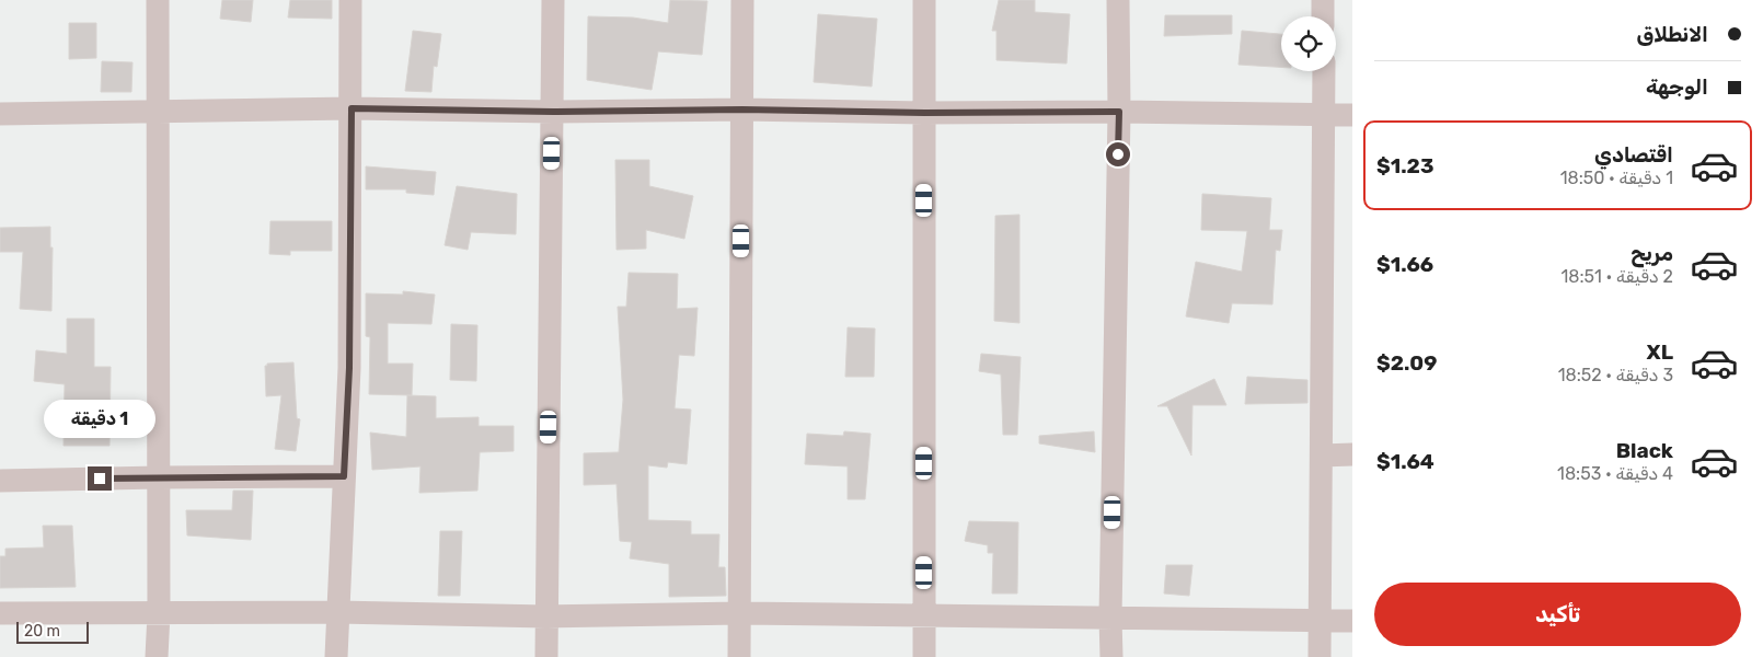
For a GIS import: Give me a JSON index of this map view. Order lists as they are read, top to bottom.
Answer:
{
  "scale_bar": "20 m",
  "page": {
    "banner": ["الانطلاق", "الوجهة"],
    "list": [
      {
        "name": "اقتصادي",
        "note": "1 دقيقة · 18:50",
        "value": "$1.23"
      },
      {
        "name": "مريح",
        "note": "2 دقيقة · 18:51",
        "value": "$1.66"
      },
      {
        "name": "XL",
        "note": "3 دقيقة · 18:52",
        "value": "$2.09"
      },
      {
        "name": "Black",
        "note": "4 دقيقة · 18:53",
        "value": "$1.64"
      }
    ],
    "bubble": "1 دقيقة",
    "buttons": "تأكيد",
    "scale": "20 m"
  }
}
